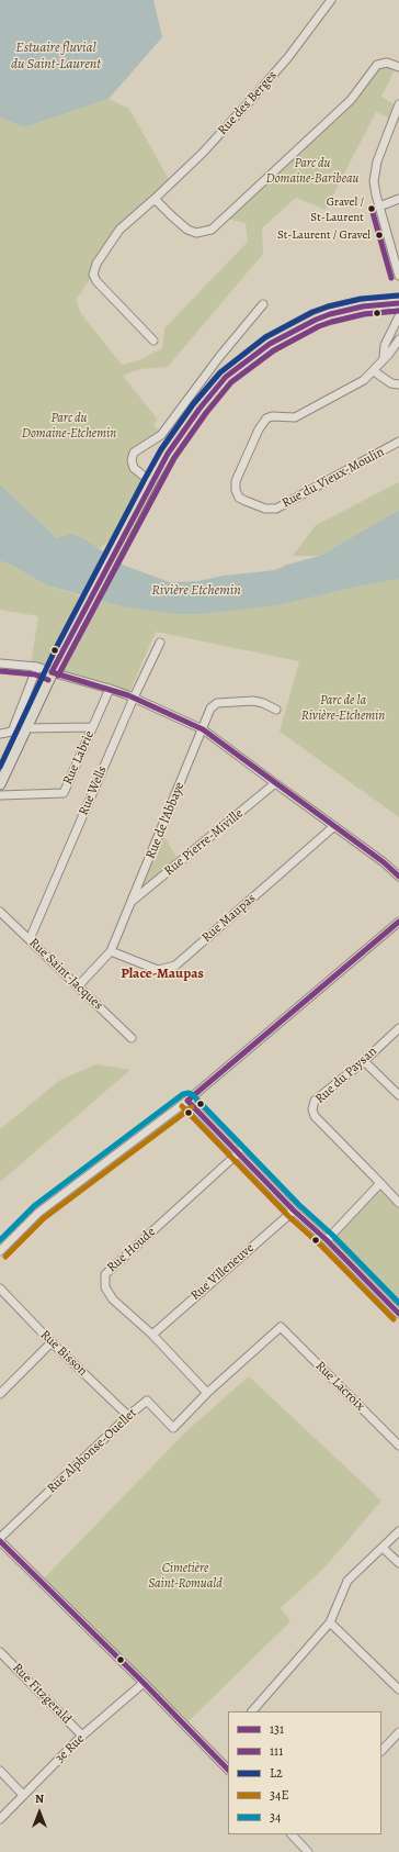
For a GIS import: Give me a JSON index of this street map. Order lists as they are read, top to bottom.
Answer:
{
  "streets": {
    "street": [
      "Rue des Berges",
      "Rue du Vieux-Moulin",
      "Rue Labrie",
      "Rue Wells",
      "Rue de l'Abbaye",
      "Rue Pierre-Miville",
      "Rue Maupas",
      "Rue Saint-Jacques",
      "Rue du Paysan",
      "Rue Houde",
      "Rue Villeneuve",
      "Rue Bisson",
      "Rue Lacroix",
      "Rue Alphonse-Ouellet",
      "Rue Fitzgerald",
      "3e Rue"
    ]
  },
  "crossings": [
    ["Rue Wells", "Rue Saint-Jacques"],
    ["Rue de l'Abbaye", "Rue Pierre-Miville"],
    ["Rue de l'Abbaye", "Rue Maupas"],
    ["Rue de l'Abbaye", "Rue Saint-Jacques"],
    ["Rue Houde", "Rue Villeneuve"],
    ["Rue Houde", "Rue Alphonse-Ouellet"],
    ["Rue Bisson", "Rue Alphonse-Ouellet"],
    ["Rue Lacroix", "Rue Alphonse-Ouellet"],
    ["Rue Fitzgerald", "3e Rue"]
  ],
  "districts": ["Place-Maupas"],
  "water": ["Estuaire fluvial du Saint-Laurent", "Rivière Etchemin"],
  "parks": [
    "Parc du Domaine-Baribeau",
    "Parc du Domaine-Etchemin",
    "Parc de la Rivière-Etchemin",
    "Cimetière Saint-Romuald"
  ],
  "places": ["Gravel / St-Laurent", "St-Laurent / Gravel"],
  "lines": [
    "transit line 111",
    "transit line L2",
    "transit line 131",
    "transit line 34",
    "transit line 34E"
  ],
  "legend": [
    "131",
    "111",
    "L2",
    "34E",
    "34"
  ],
  "north": "top"
}
